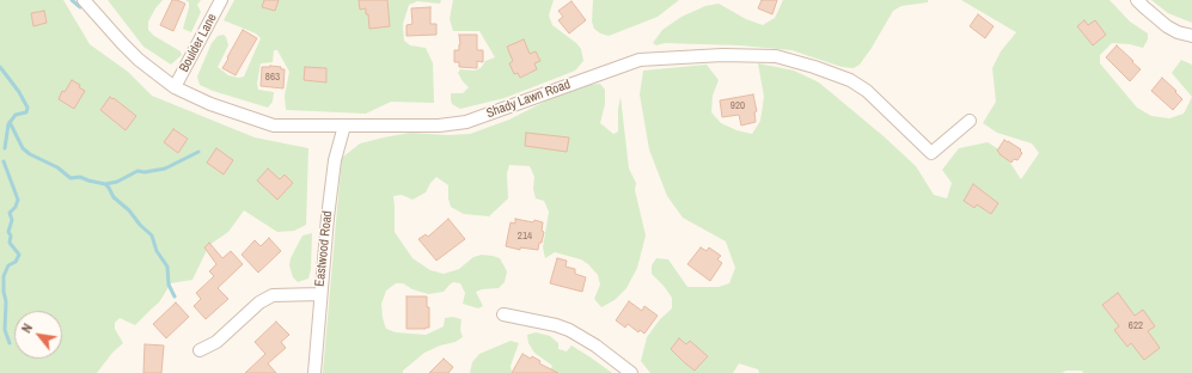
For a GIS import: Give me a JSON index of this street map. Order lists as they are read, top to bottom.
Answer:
{
  "streets": {
    "street": ["Boulder Lane", "Shady Lawn Road", "Eastwood Road"]
  },
  "crossings": [
    ["Boulder Lane", "Shady Lawn Road"],
    ["Shady Lawn Road", "Eastwood Road"]
  ],
  "house_numbers": [
    "863",
    "920",
    "214",
    "622"
  ],
  "north": "top left"
}
